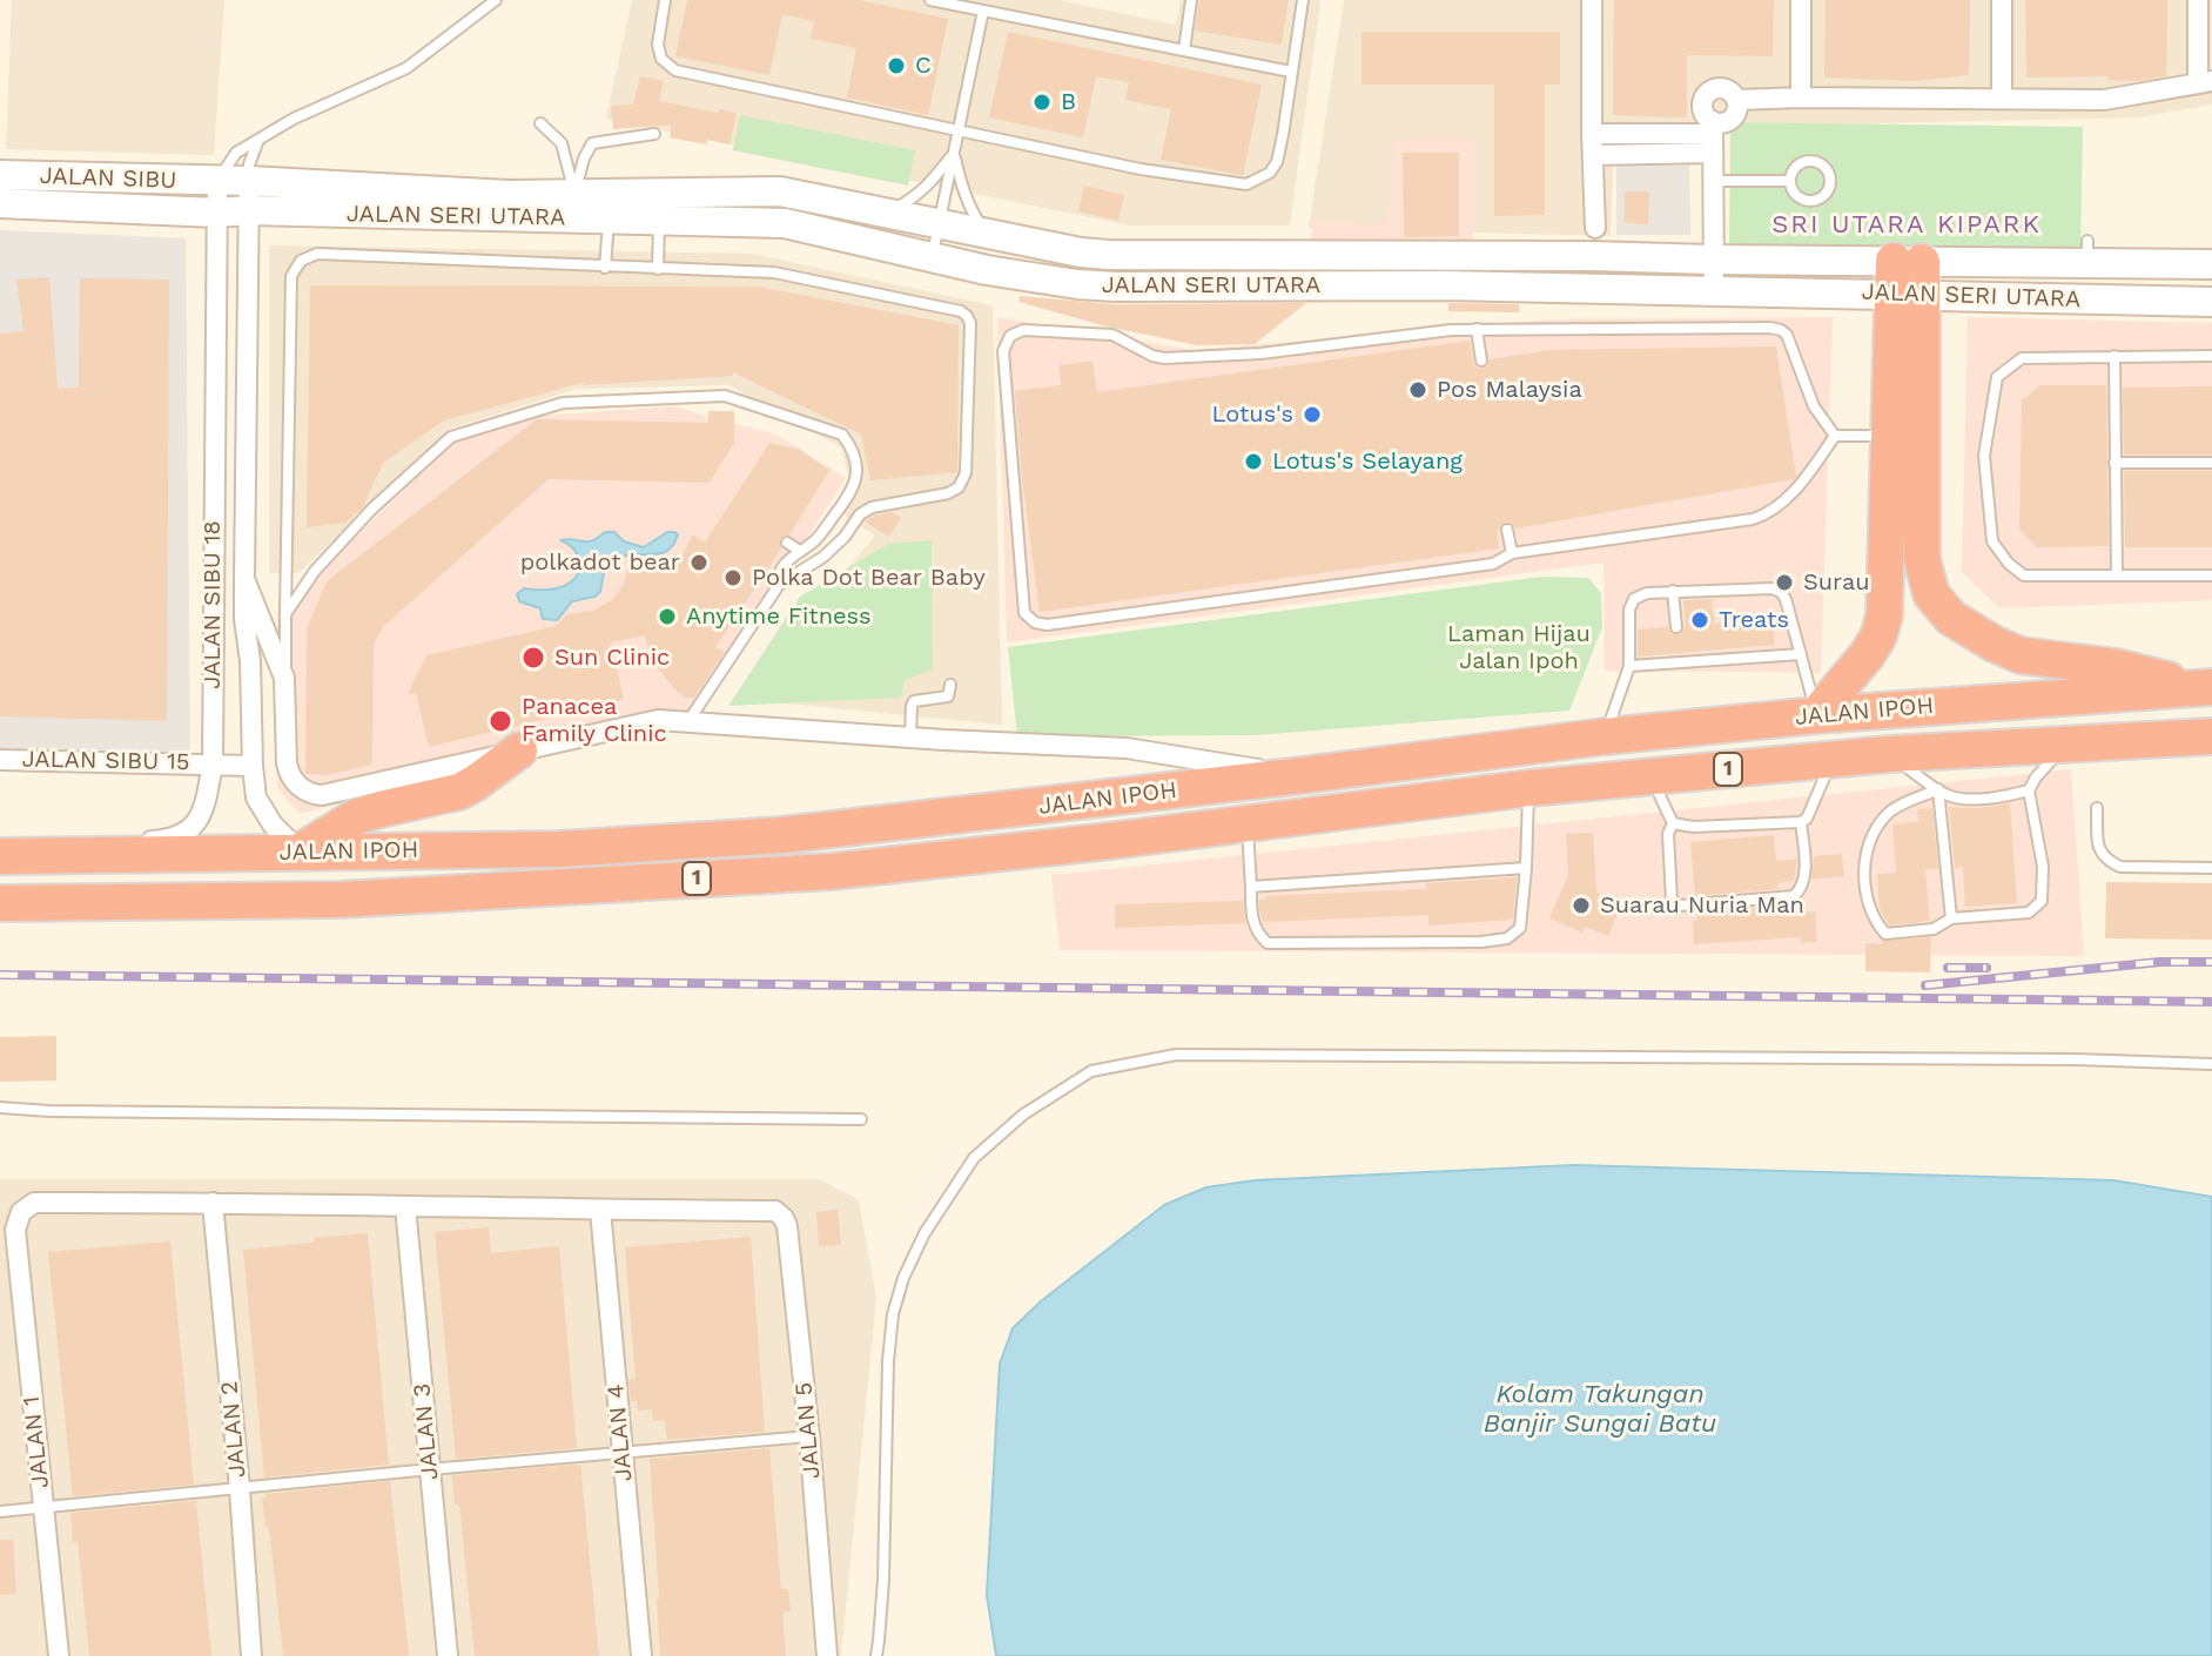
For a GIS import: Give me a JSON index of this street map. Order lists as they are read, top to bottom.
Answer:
{
  "streets": {
    "highway": ["JALAN IPOH", "1"],
    "street": [
      "JALAN SIBU",
      "JALAN SERI UTARA",
      "JALAN SIBU 18",
      "JALAN SIBU 15",
      "JALAN 2",
      "JALAN 5",
      "JALAN 3",
      "JALAN 4",
      "JALAN 1"
    ]
  },
  "crossings": [
    ["JALAN SIBU", "JALAN SERI UTARA"],
    ["JALAN SIBU", "JALAN SIBU 18"],
    ["JALAN SERI UTARA", "JALAN SIBU 18"],
    ["JALAN SIBU 18", "JALAN IPOH"],
    ["JALAN SIBU 18", "JALAN SIBU 15"],
    ["JALAN 2", "JALAN 1"],
    ["JALAN 5", "JALAN 4"]
  ],
  "districts": ["SRI UTARA KIPARK"],
  "water": ["Kolam Takungan Banjir Sungai Batu"],
  "parks": ["Laman Hijau Jalan Ipoh"],
  "places": [
    "C",
    "B",
    "Pos Malaysia",
    "Lotus's",
    "Lotus's Selayang",
    "polkadot bear",
    "Polka Dot Bear Baby",
    "Surau",
    "Anytime Fitness",
    "Treats",
    "Sun Clinic",
    "Panacea Family Clinic",
    "Suarau Nuria Man"
  ]
}
